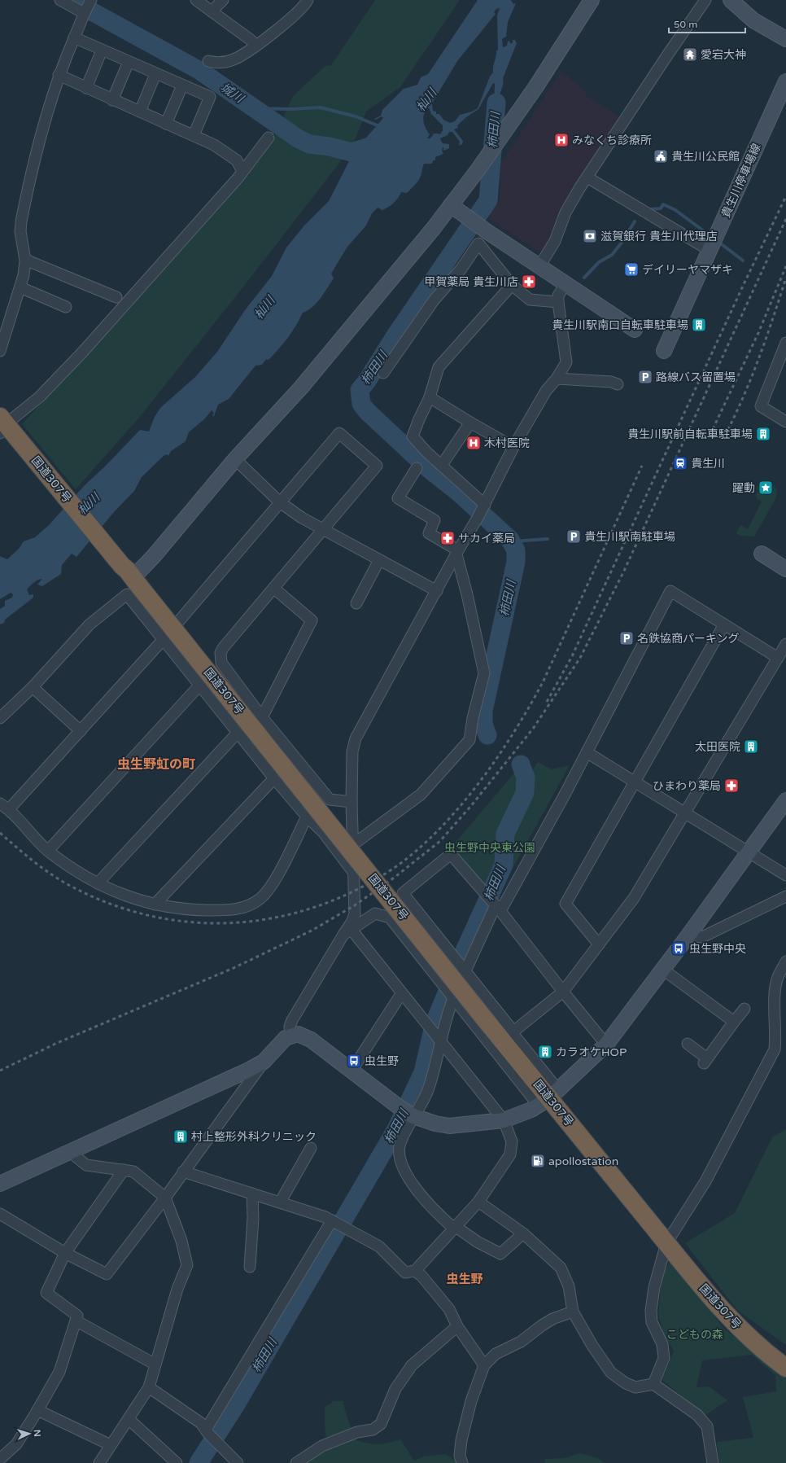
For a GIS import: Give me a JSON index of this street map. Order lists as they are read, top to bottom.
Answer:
{
  "streets": {
    "highway": ["国道307号"],
    "street": ["貴生川停車場線"]
  },
  "districts": ["虫生野虹の町", "虫生野"],
  "water": ["城川", "杣川", "柿田川"],
  "parks": ["虫生野中央東公園", "こどもの森"],
  "places": {
    "temple": ["愛宕大神"],
    "hospital": ["みなくち診療所", "木村医院"],
    "public building": ["貴生川公民館"],
    "bank": ["滋賀銀行 貴生川代理店"],
    "supermarket": ["デイリーヤマザキ"],
    "pharmacy": ["甲賀薬局 貴生川店", "サカイ薬局", "ひまわり薬局"],
    "building": [
      "貴生川駅南口自転車駐車場",
      "貴生川駅前自転車駐車場",
      "太田医院",
      "カラオケHOP",
      "村上整形外科クリニック"
    ],
    "parking": ["路線バス留置場", "貴生川駅南駐車場", "名鉄協商パーキング"],
    "station": ["貴生川"],
    "place": ["躍動"],
    "bus stop": ["虫生野中央", "虫生野"],
    "fuel station": ["apollostation"]
  },
  "scale_bar": "50 m",
  "north": "right"
}
